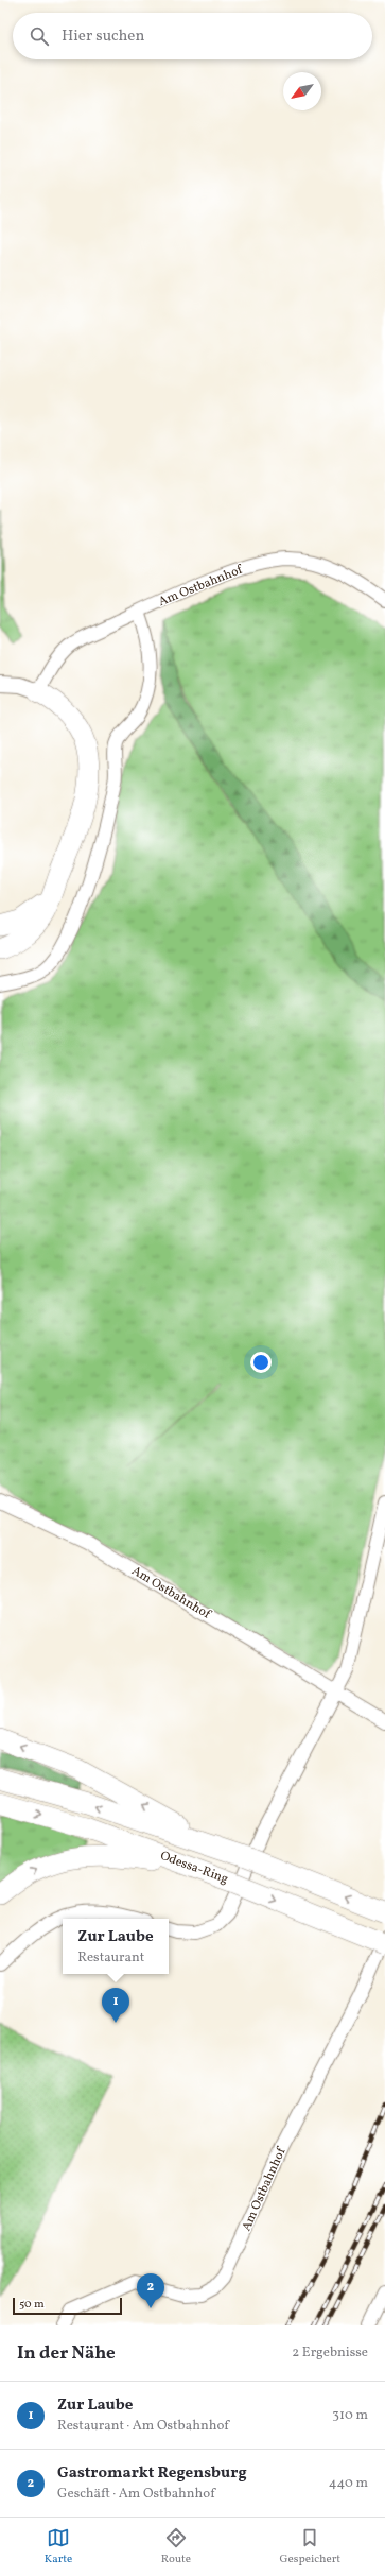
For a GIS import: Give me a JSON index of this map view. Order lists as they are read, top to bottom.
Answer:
{
  "streets": {
    "highway": ["Odessa-Ring"],
    "street": ["Am Ostbahnhof"]
  },
  "scale_bar": "50 m",
  "north": "bottom left",
  "page": {
    "search": "Hier suchen",
    "popup": ["Zur Laube", "Restaurant"],
    "pins": ["1", "2"],
    "scale": "50 m",
    "heading": ["In der Nähe", "2 Ergebnisse"],
    "list": [
      {
        "mark": "1",
        "name": "Zur Laube",
        "note": "Restaurant · Am Ostbahnhof",
        "value": "310 m"
      },
      {
        "mark": "2",
        "name": "Gastromarkt Regensburg",
        "note": "Geschäft · Am Ostbahnhof",
        "value": "440 m"
      }
    ],
    "nav": ["Karte", "Route", "Gespeichert"]
  }
}
